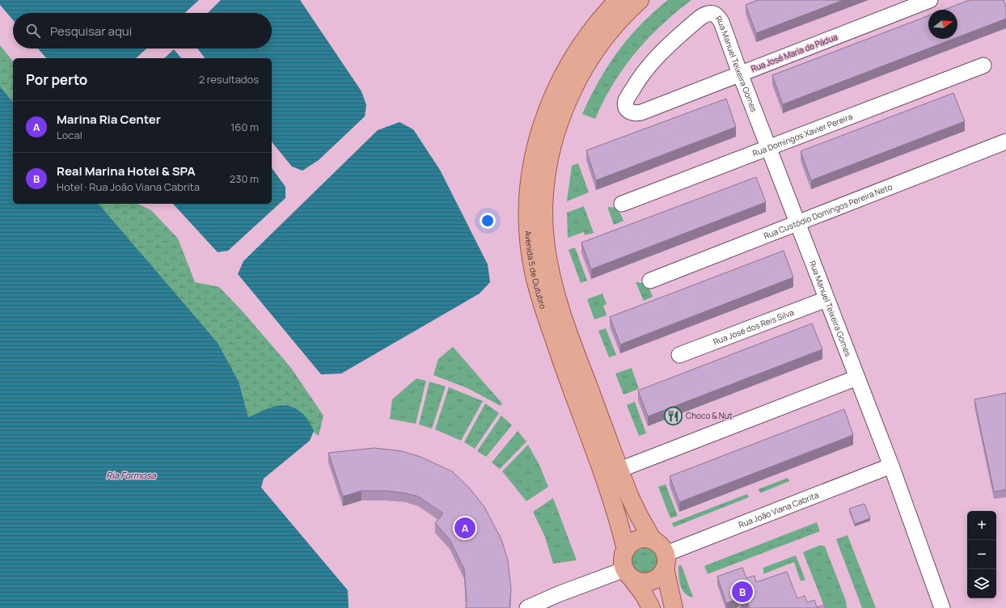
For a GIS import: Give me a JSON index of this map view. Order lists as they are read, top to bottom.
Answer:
{
  "streets": {
    "main road": ["Avenida 5 de Outubro"],
    "street": [
      "Rua José Maria de Pádua",
      "Rua Manuel Teixeira Gomes",
      "Rua Domingos Xavier Pereira",
      "Rua Custódio Domingos Pereira Neto",
      "Rua José dos Reis Silva",
      "Rua João Viana Cabrita"
    ]
  },
  "crossings": [
    ["Rua José Maria de Pádua", "Rua Manuel Teixeira Gomes"],
    ["Rua Manuel Teixeira Gomes", "Rua Domingos Xavier Pereira"],
    ["Rua Manuel Teixeira Gomes", "Rua Custódio Domingos Pereira Neto"],
    ["Rua Manuel Teixeira Gomes", "Rua José dos Reis Silva"],
    ["Rua Manuel Teixeira Gomes", "Rua João Viana Cabrita"],
    ["Avenida 5 de Outubro", "Rua João Viana Cabrita"]
  ],
  "water": ["Ria Formosa"],
  "places": {
    "restaurant": ["Choco & Nut"]
  },
  "north": "right",
  "page": {
    "search": "Pesquisar aqui",
    "heading": ["Por perto", "2 resultados"],
    "list": [
      {
        "mark": "A",
        "name": "Marina Ria Center",
        "note": "Local",
        "value": "160 m"
      },
      {
        "mark": "B",
        "name": "Real Marina Hotel & SPA",
        "note": "Hotel · Rua João Viana Cabrita",
        "value": "230 m"
      }
    ],
    "map_buttons": ["+", "−"],
    "pins": ["A", "B"]
  }
}
